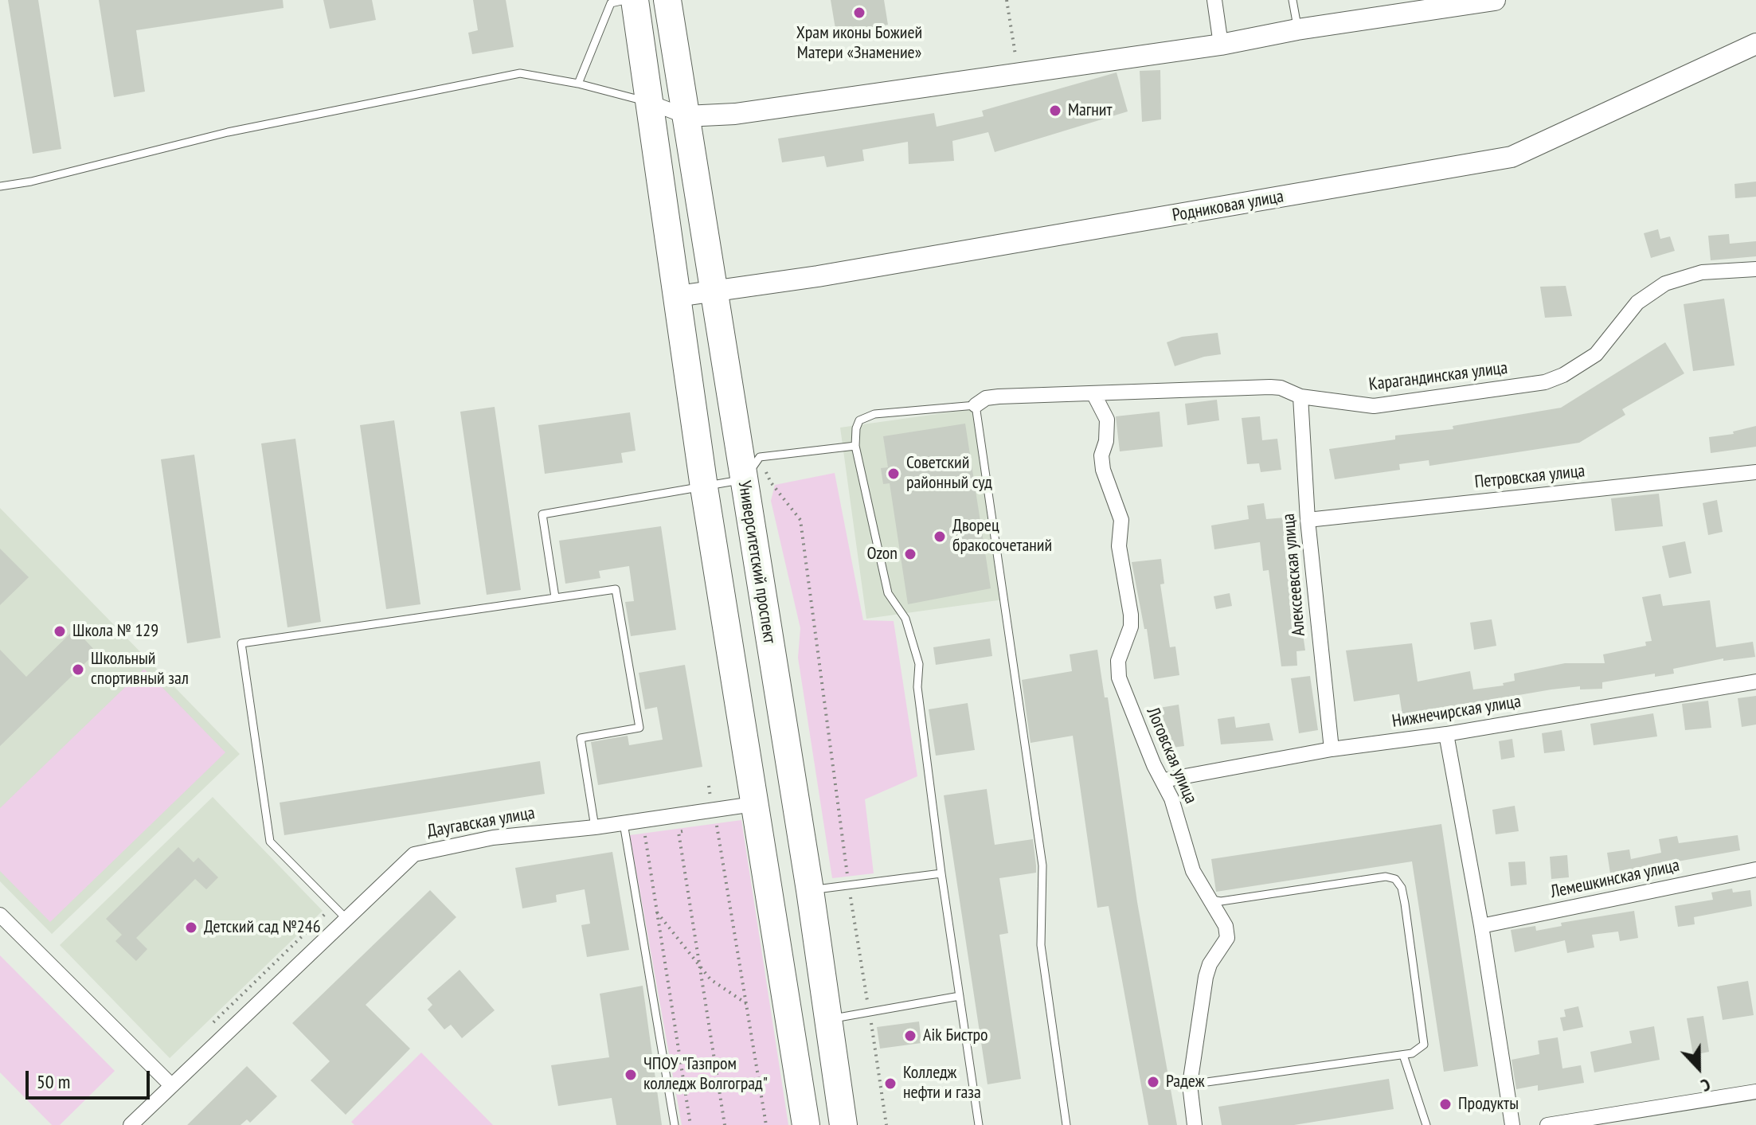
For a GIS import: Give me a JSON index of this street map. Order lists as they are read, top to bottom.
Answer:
{
  "streets": {
    "highway": ["Университетский проспект"],
    "main road": ["Родниковая улица"],
    "street": [
      "Карагандинская улица",
      "Петровская улица",
      "Алексеевская улица",
      "Нижнечирская улица",
      "Логовская улица",
      "Даугавская улица",
      "Лемешкинская улица"
    ]
  },
  "crossings": [
    ["Родниковая улица", "Университетский проспект"],
    ["Карагандинская улица", "Алексеевская улица"],
    ["Карагандинская улица", "Логовская улица"],
    ["Петровская улица", "Алексеевская улица"],
    ["Алексеевская улица", "Нижнечирская улица"],
    ["Нижнечирская улица", "Логовская улица"]
  ],
  "places": [
    "Храм иконы Божией Матери «Знамение»",
    "Магнит",
    "Советский районный суд",
    "Дворец бракосочетаний",
    "Ozon",
    "Школа № 129",
    "Школьный спортивный зал",
    "Детский сад №246",
    "Aik Бистро",
    "ЧПОУ \"Газпром колледж Волгоград\"",
    "Радеж",
    "Колледж нефти и газа",
    "Продукты"
  ],
  "scale_bar": "50 m",
  "north": "bottom"
}
